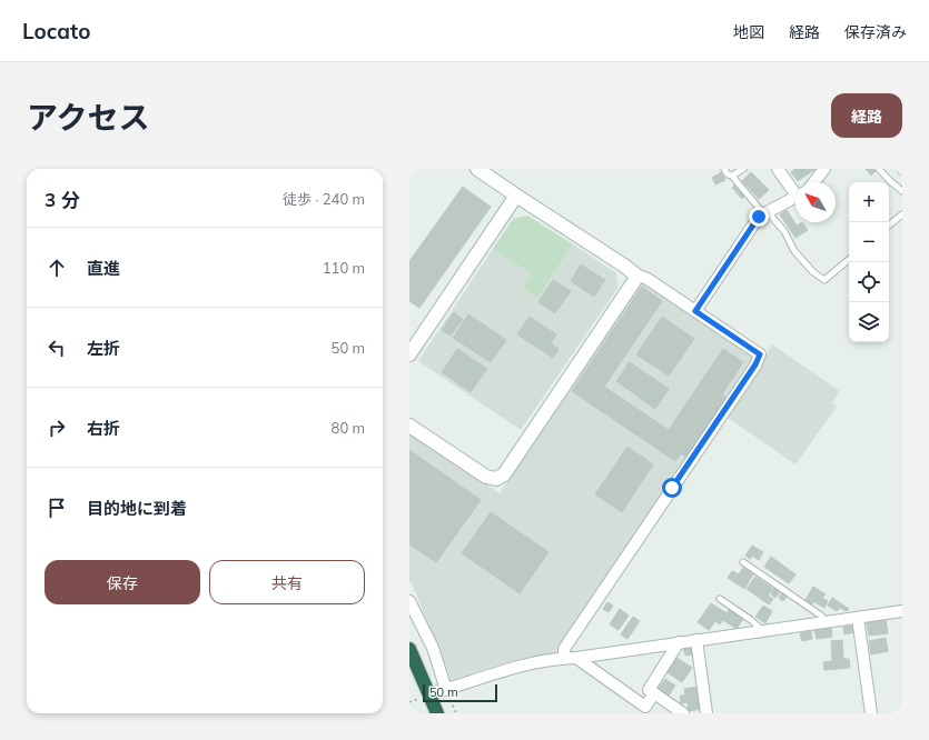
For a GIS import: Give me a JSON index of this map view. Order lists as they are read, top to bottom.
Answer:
{
  "scale_bar": "50 m",
  "north": "top left",
  "page": {
    "header": "Locato",
    "nav": ["地図", "経路", "保存済み"],
    "title": "アクセス",
    "buttons": [
      "経路",
      ["保存", "共有"]
    ],
    "heading": ["3 分", "徒歩 · 240 m"],
    "map_buttons": ["+", "−"],
    "list": [
      ["直進", "110 m"],
      ["左折", "50 m"],
      ["右折", "80 m"],
      "目的地に到着"
    ],
    "scale": "50 m"
  }
}
